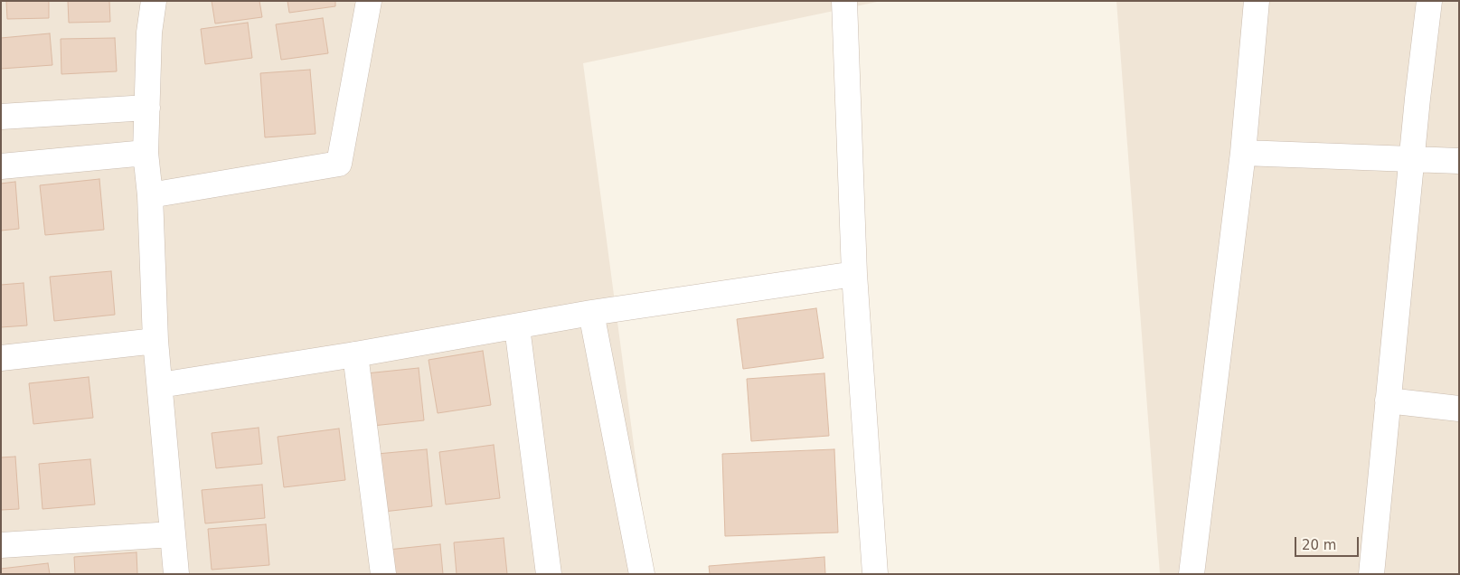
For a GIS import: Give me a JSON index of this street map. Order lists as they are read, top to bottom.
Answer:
{
  "scale_bar": "20 m"
}
